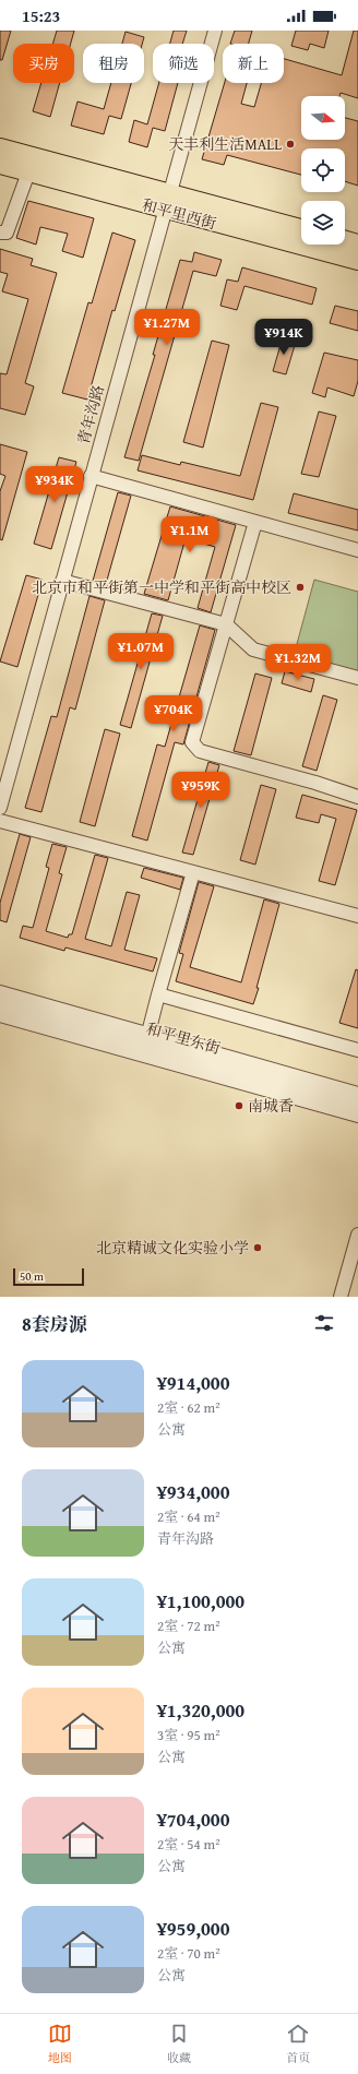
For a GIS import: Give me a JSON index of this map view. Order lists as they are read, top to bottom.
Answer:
{
  "streets": {
    "main road": ["和平里西街"],
    "street": ["青年沟路", "和平里东街"]
  },
  "crossings": [
    ["和平里西街", "青年沟路"]
  ],
  "places": [
    "天丰利生活MALL",
    "北京市和平街第一中学和平街高中校区",
    "南城香",
    "北京精诚文化实验小学"
  ],
  "scale_bar": "50 m",
  "north": "right",
  "page": {
    "status": "15:23",
    "chip": [
      "买房",
      "租房",
      "筛选",
      "新上"
    ],
    "price": [
      "¥1.27M",
      "¥914K",
      "¥934K",
      "¥1.1M",
      "¥1.07M",
      "¥1.32M",
      "¥704K",
      "¥959K"
    ],
    "scale": "50 m",
    "heading": "8套房源",
    "list": [
      {
        "name": "¥914,000",
        "note": "2室 · 62 m² · 公寓"
      },
      {
        "name": "¥934,000",
        "note": "2室 · 64 m² · 青年沟路"
      },
      {
        "name": "¥1,100,000",
        "note": "2室 · 72 m² · 公寓"
      },
      {
        "name": "¥1,320,000",
        "note": "3室 · 95 m² · 公寓"
      },
      {
        "name": "¥704,000",
        "note": "2室 · 54 m² · 公寓"
      },
      {
        "name": "¥959,000",
        "note": "2室 · 70 m² · 公寓"
      }
    ],
    "tabs": ["地图", "收藏", "首页"]
  }
}
